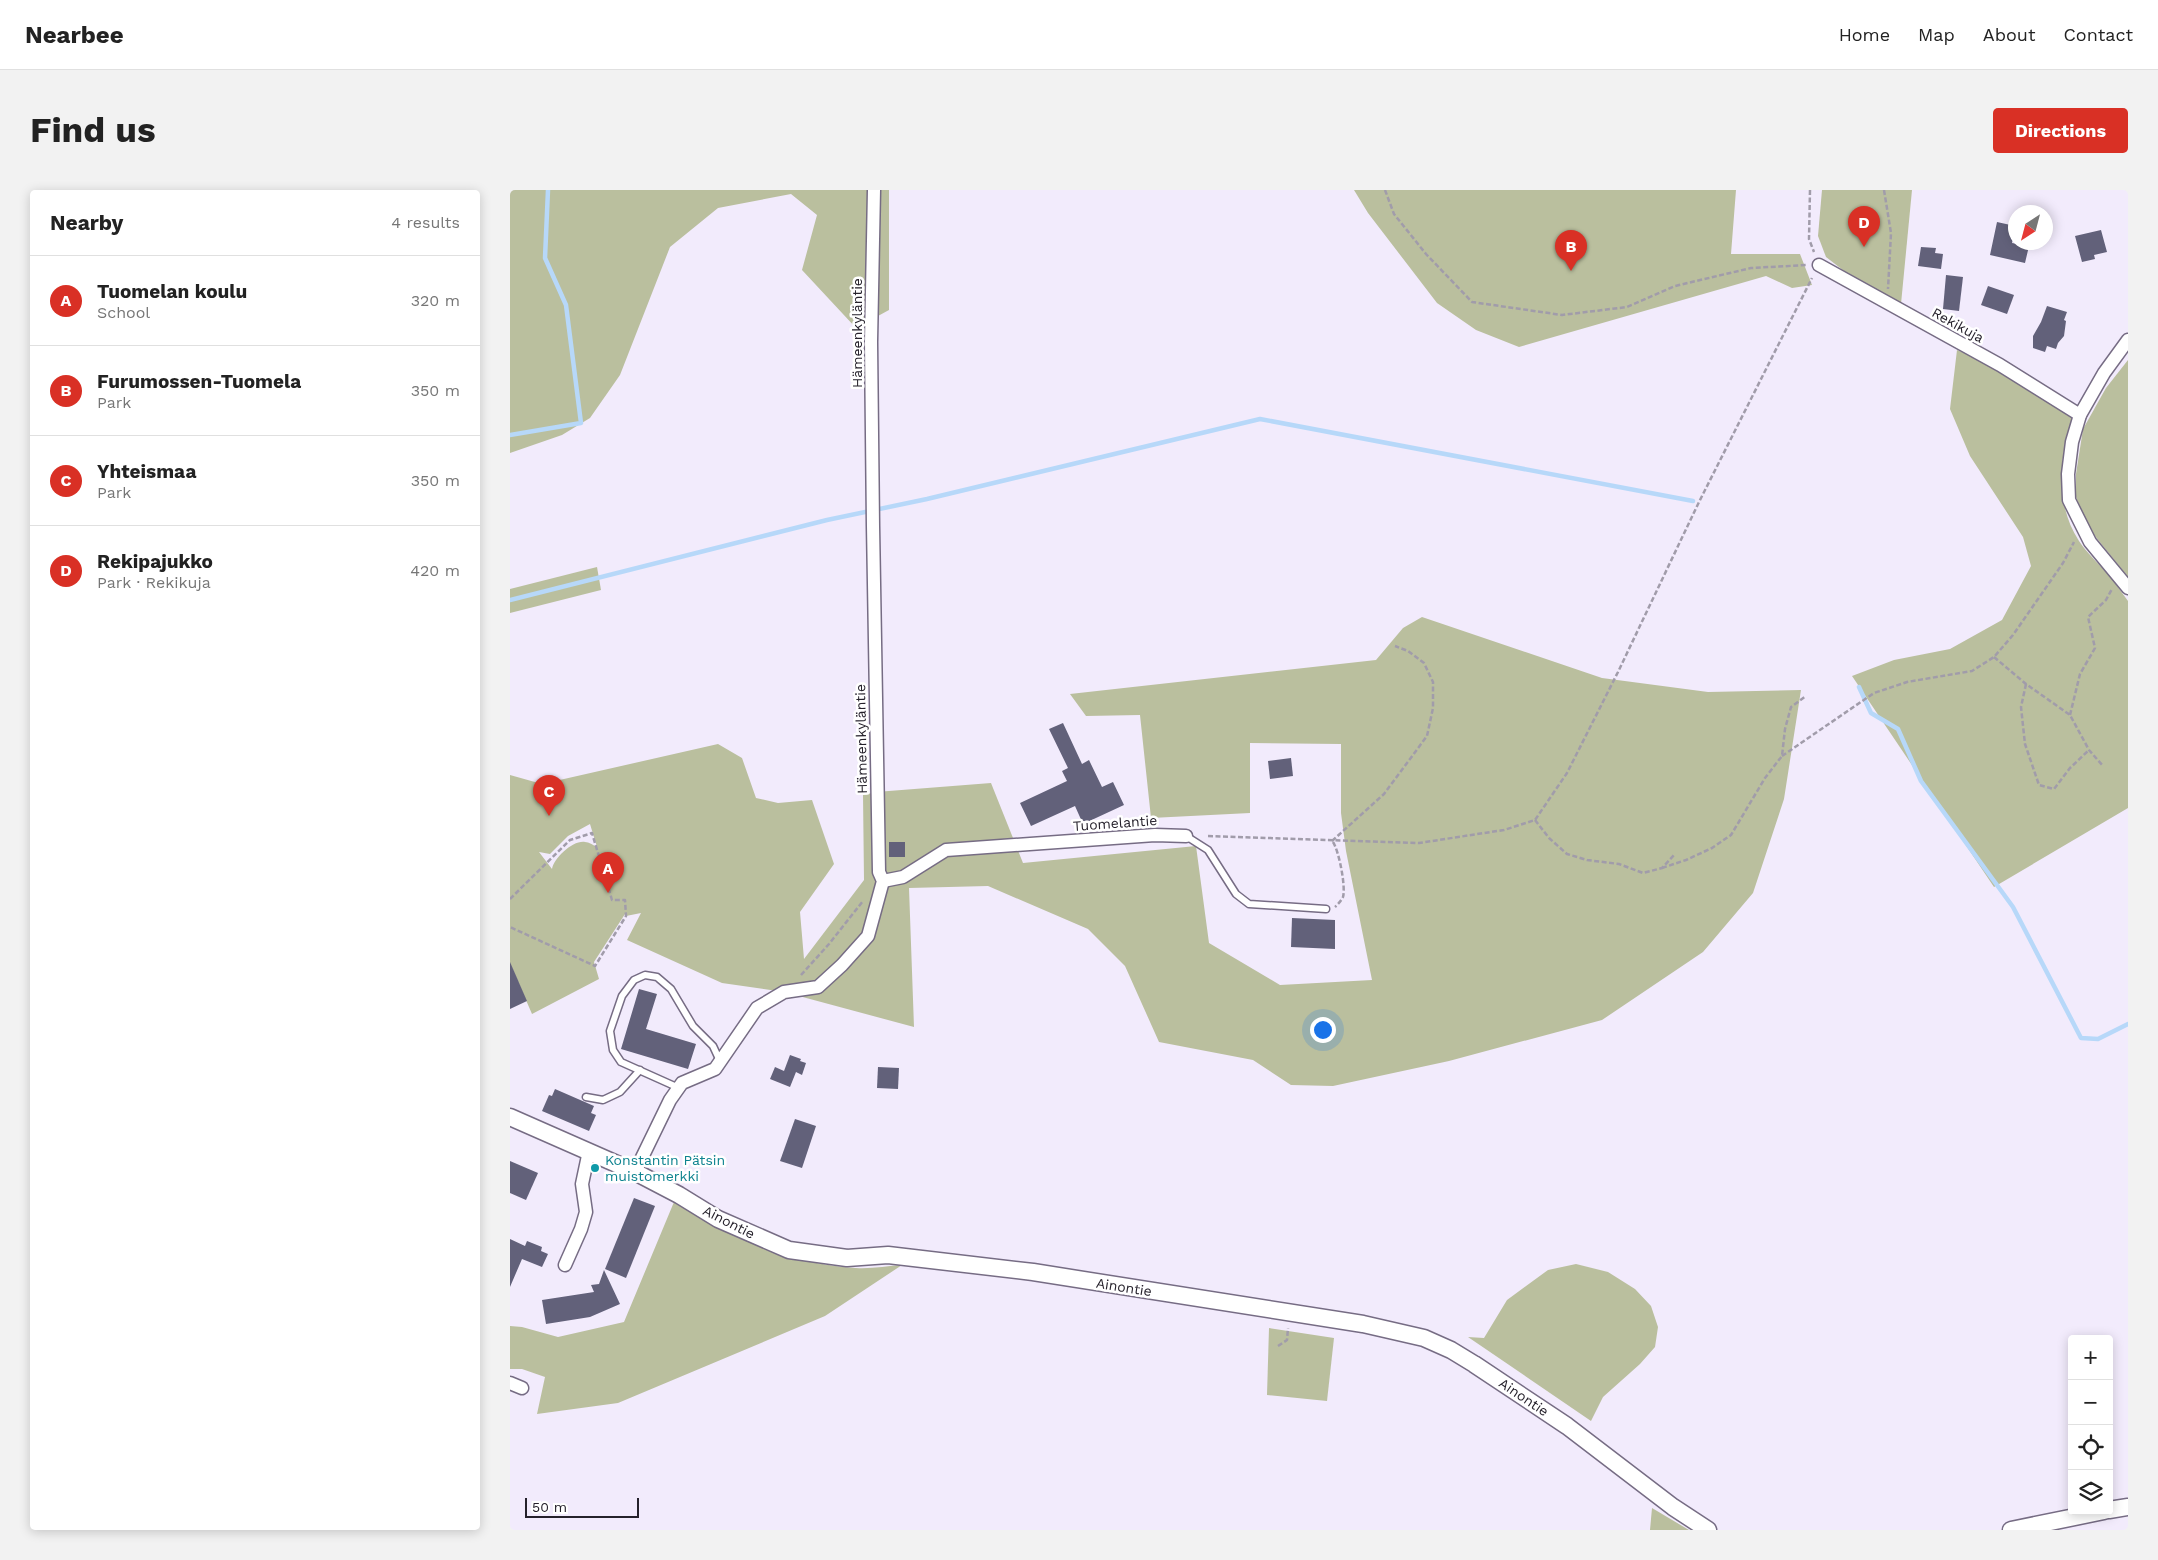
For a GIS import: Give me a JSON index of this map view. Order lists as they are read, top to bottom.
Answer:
{
  "streets": {
    "street": [
      "Rekikuja",
      "Hämeenkyläntie",
      "Tuomelantie",
      "Ainontie"
    ]
  },
  "crossings": [
    ["Hämeenkyläntie", "Tuomelantie"],
    ["Hämeenkyläntie", "Ainontie"]
  ],
  "places": ["Konstantin Pätsin muistomerkki"],
  "scale_bar": "50 m",
  "north": "bottom left",
  "page": {
    "header": "Nearbee",
    "nav": [
      "Home",
      "Map",
      "About",
      "Contact"
    ],
    "buttons": "Directions",
    "title": "Find us",
    "heading": ["Nearby", "4 results"],
    "pins": [
      "D",
      "B",
      "C",
      "A"
    ],
    "list": [
      {
        "mark": "A",
        "name": "Tuomelan koulu",
        "note": "School",
        "value": "320 m"
      },
      {
        "mark": "B",
        "name": "Furumossen-Tuomela",
        "note": "Park",
        "value": "350 m"
      },
      {
        "mark": "C",
        "name": "Yhteismaa",
        "note": "Park",
        "value": "350 m"
      },
      {
        "mark": "D",
        "name": "Rekipajukko",
        "note": "Park · Rekikuja",
        "value": "420 m"
      }
    ],
    "map_buttons": ["+", "−"],
    "scale": "50 m"
  }
}
